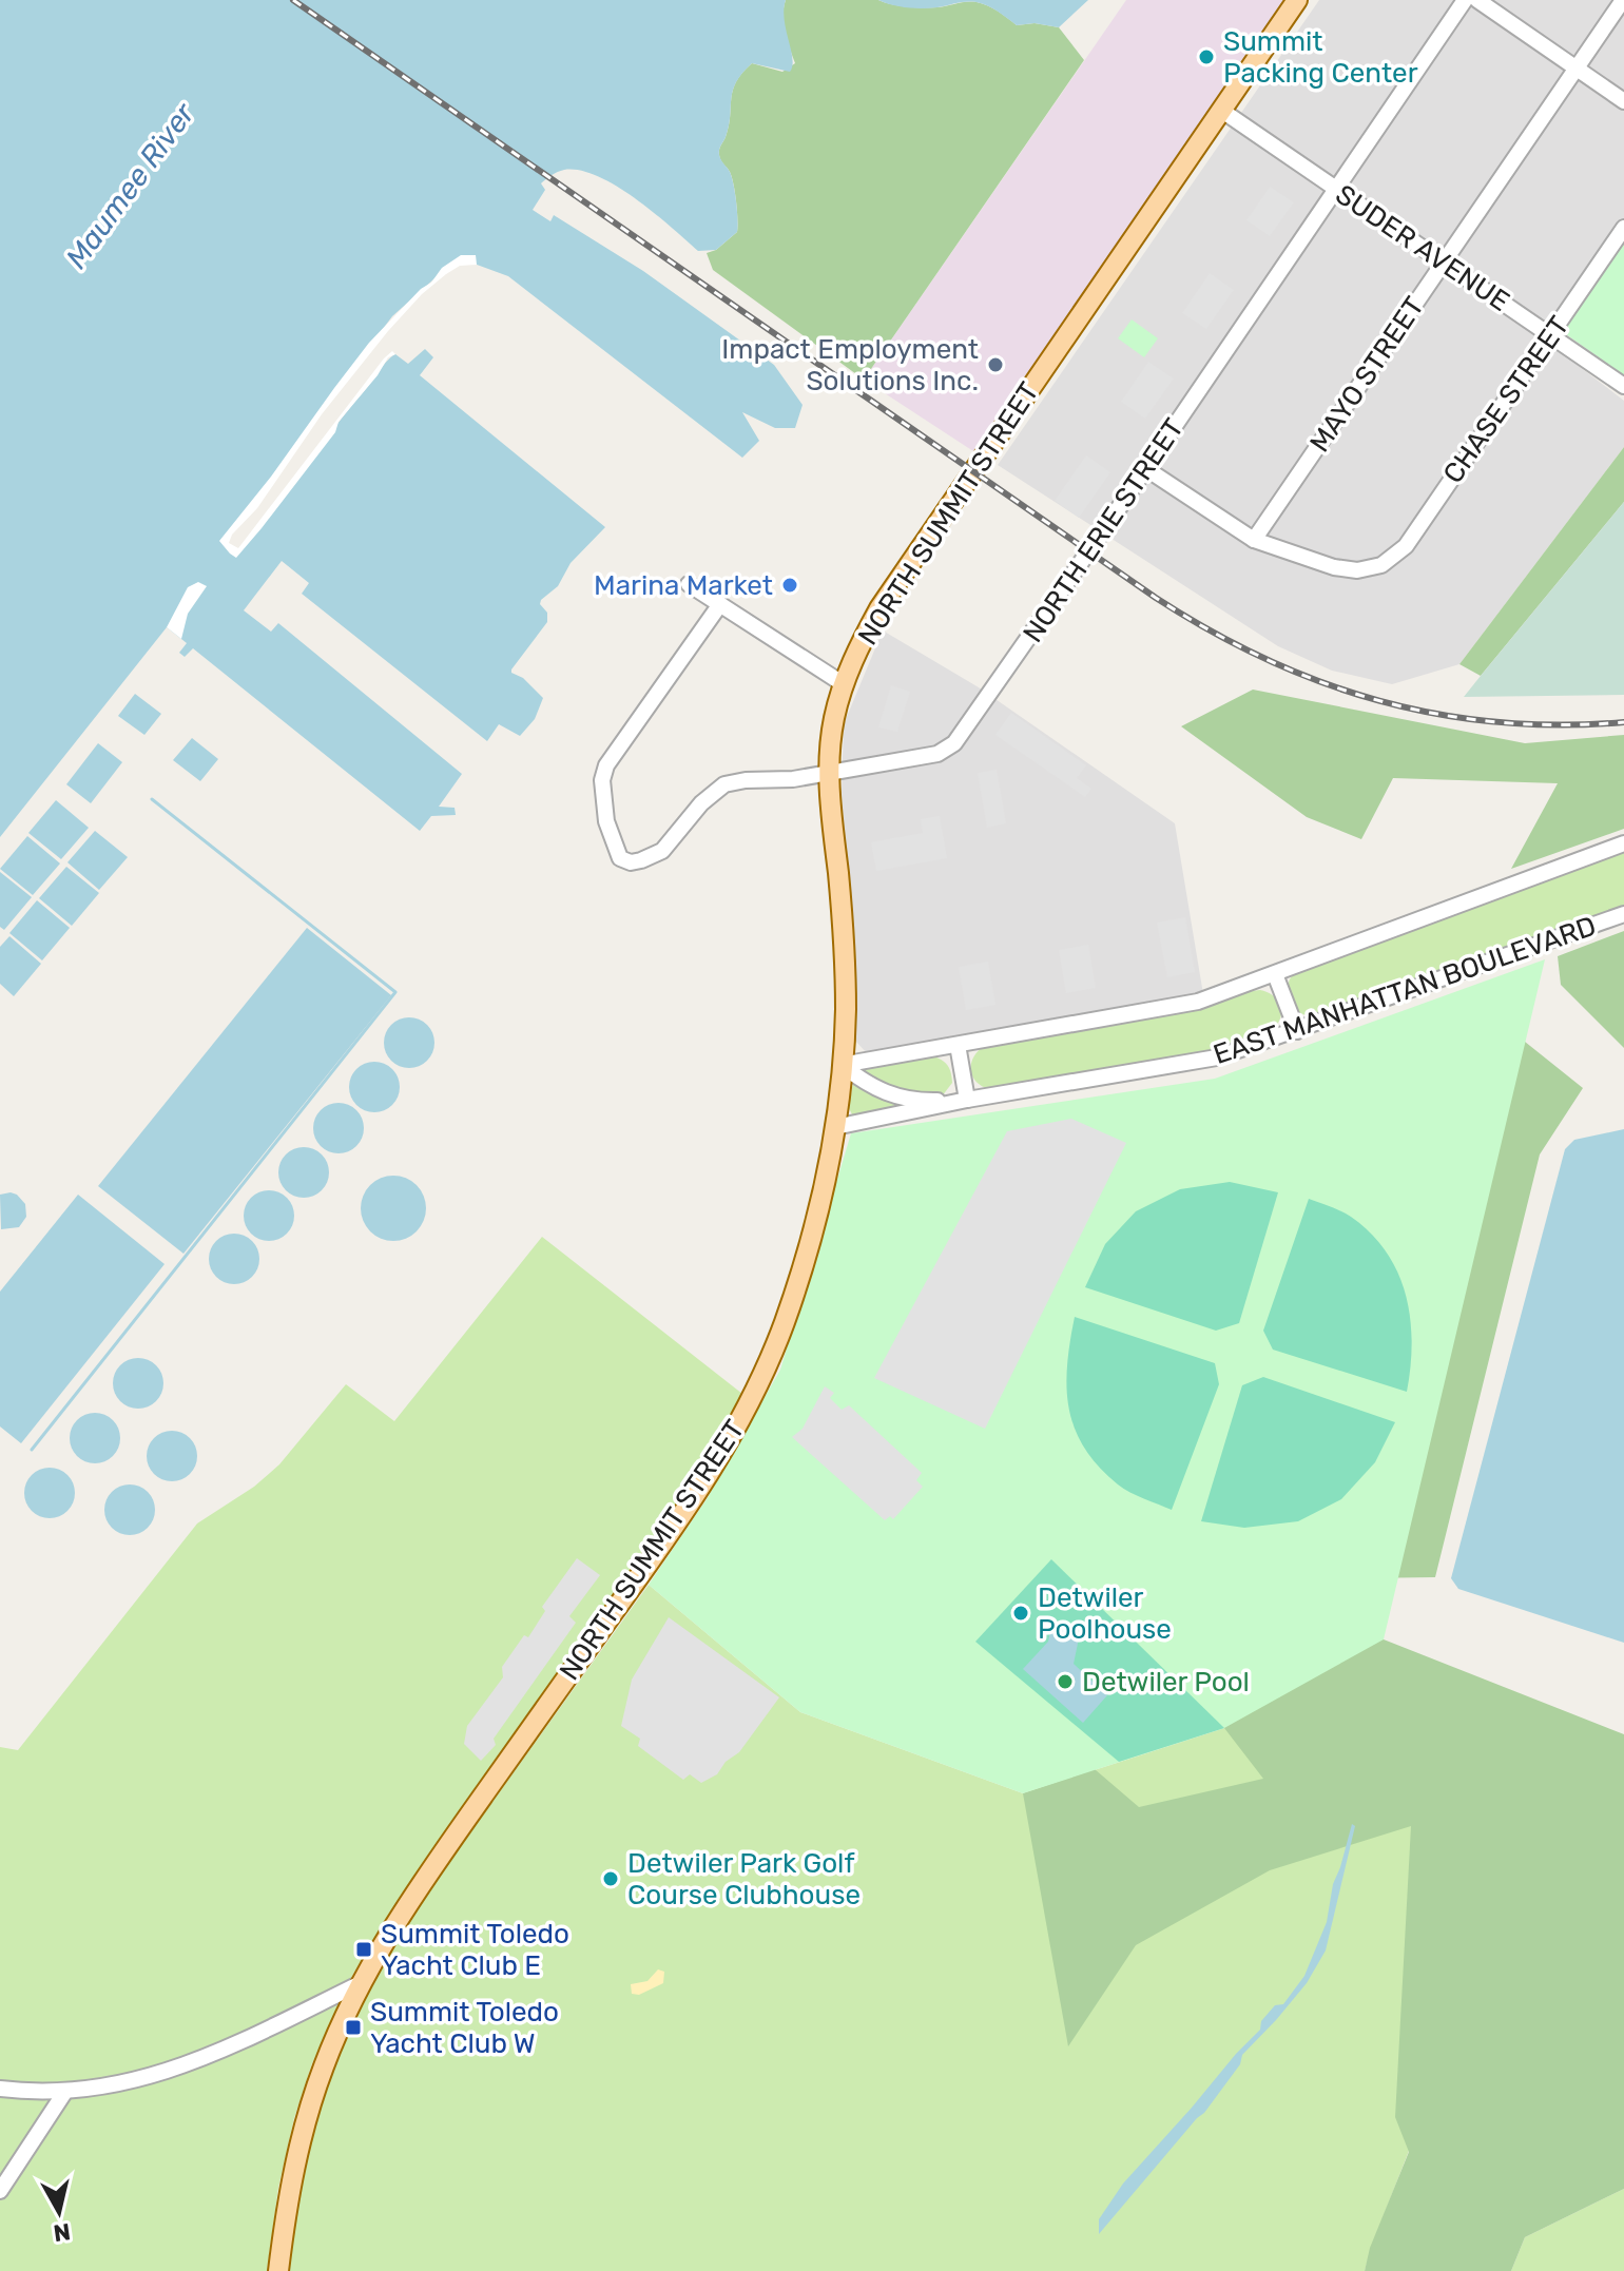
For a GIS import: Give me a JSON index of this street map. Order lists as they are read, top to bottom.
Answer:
{
  "streets": {
    "main road": ["NORTH SUMMIT STREET"],
    "street": [
      "SUDER AVENUE",
      "MAYO STREET",
      "CHASE STREET",
      "NORTH ERIE STREET",
      "EAST MANHATTAN BOULEVARD"
    ]
  },
  "crossings": [
    ["SUDER AVENUE", "MAYO STREET"],
    ["SUDER AVENUE", "CHASE STREET"],
    ["SUDER AVENUE", "NORTH SUMMIT STREET"],
    ["SUDER AVENUE", "NORTH ERIE STREET"],
    ["MAYO STREET", "CHASE STREET"],
    ["NORTH SUMMIT STREET", "NORTH ERIE STREET"],
    ["NORTH SUMMIT STREET", "EAST MANHATTAN BOULEVARD"]
  ],
  "water": ["Maumee River"],
  "places": {
    "other": [
      "Summit Packing Center",
      "Impact Employment Solutions Inc.",
      "Marina Market",
      "Detwiler Poolhouse",
      "Detwiler Pool",
      "Detwiler Park Golf Course Clubhouse"
    ],
    "transit": ["Summit Toledo Yacht Club E", "Summit Toledo Yacht Club W"]
  },
  "north": "bottom"
}
